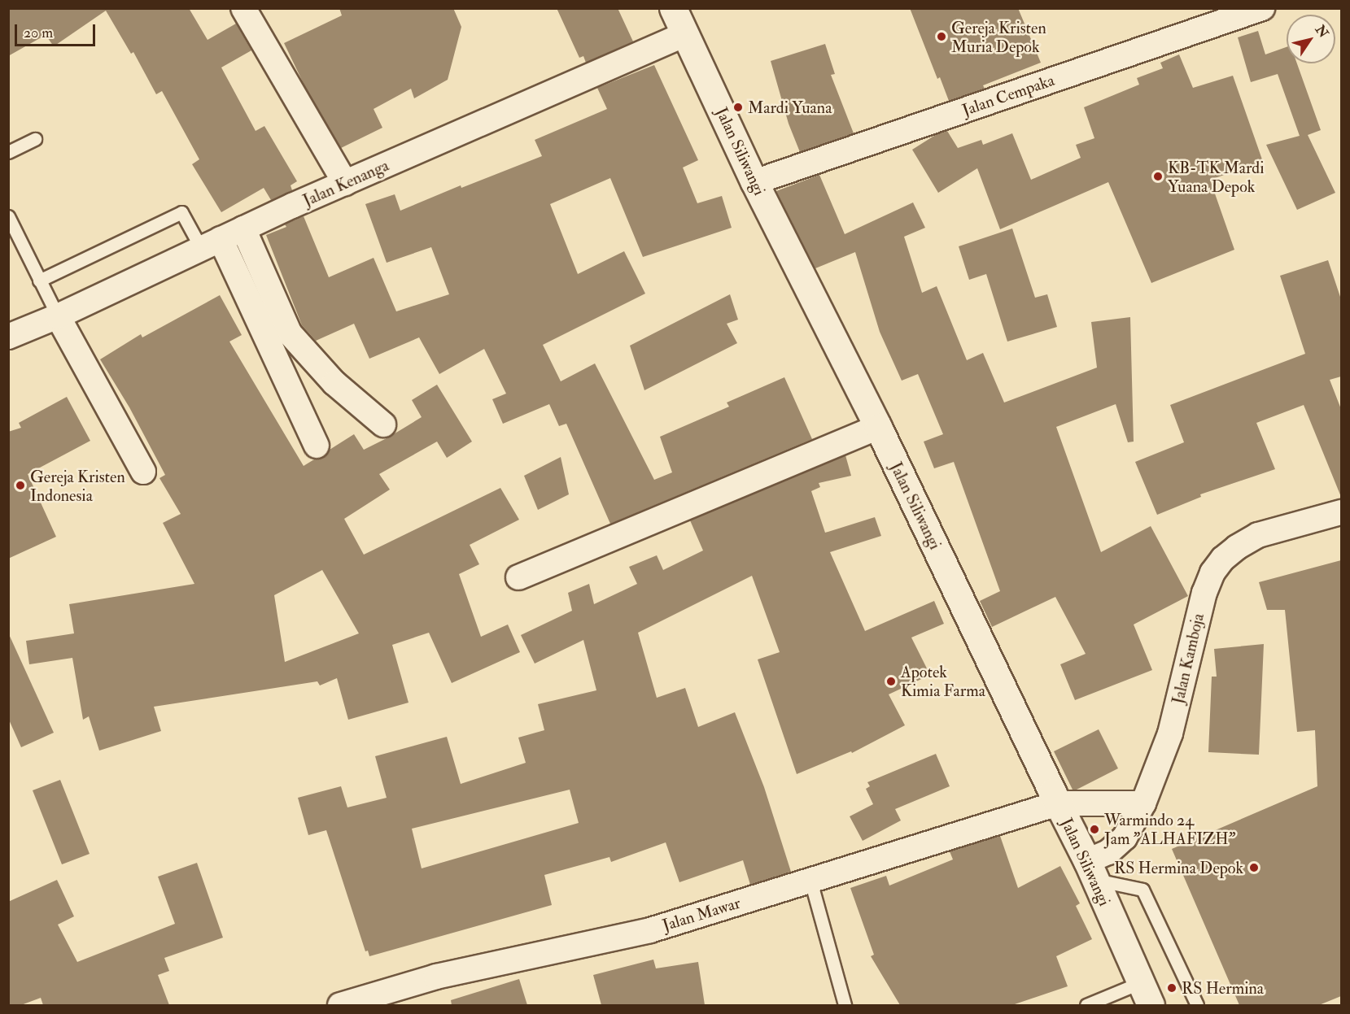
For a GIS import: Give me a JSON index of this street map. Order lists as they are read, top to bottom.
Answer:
{
  "streets": {
    "main road": ["Jalan Siliwangi"],
    "street": [
      "Jalan Cempaka",
      "Jalan Kenanga",
      "Jalan Kamboja",
      "Jalan Mawar"
    ]
  },
  "crossings": [
    ["Jalan Cempaka", "Jalan Siliwangi"],
    ["Jalan Siliwangi", "Jalan Kenanga"],
    ["Jalan Siliwangi", "Jalan Kamboja"],
    ["Jalan Siliwangi", "Jalan Mawar"],
    ["Jalan Kamboja", "Jalan Mawar"]
  ],
  "places": [
    "Gereja Kristen Muria Depok",
    "Mardi Yuana",
    "KB-TK Mardi Yuana Depok",
    "Gereja Kristen Indonesia",
    "Apotek Kimia Farma",
    "Warmindo 24 Jam \"ALHAFIZH\"",
    "RS Hermina Depok",
    "RS Hermina"
  ],
  "scale_bar": "20 m",
  "north": "top right"
}
